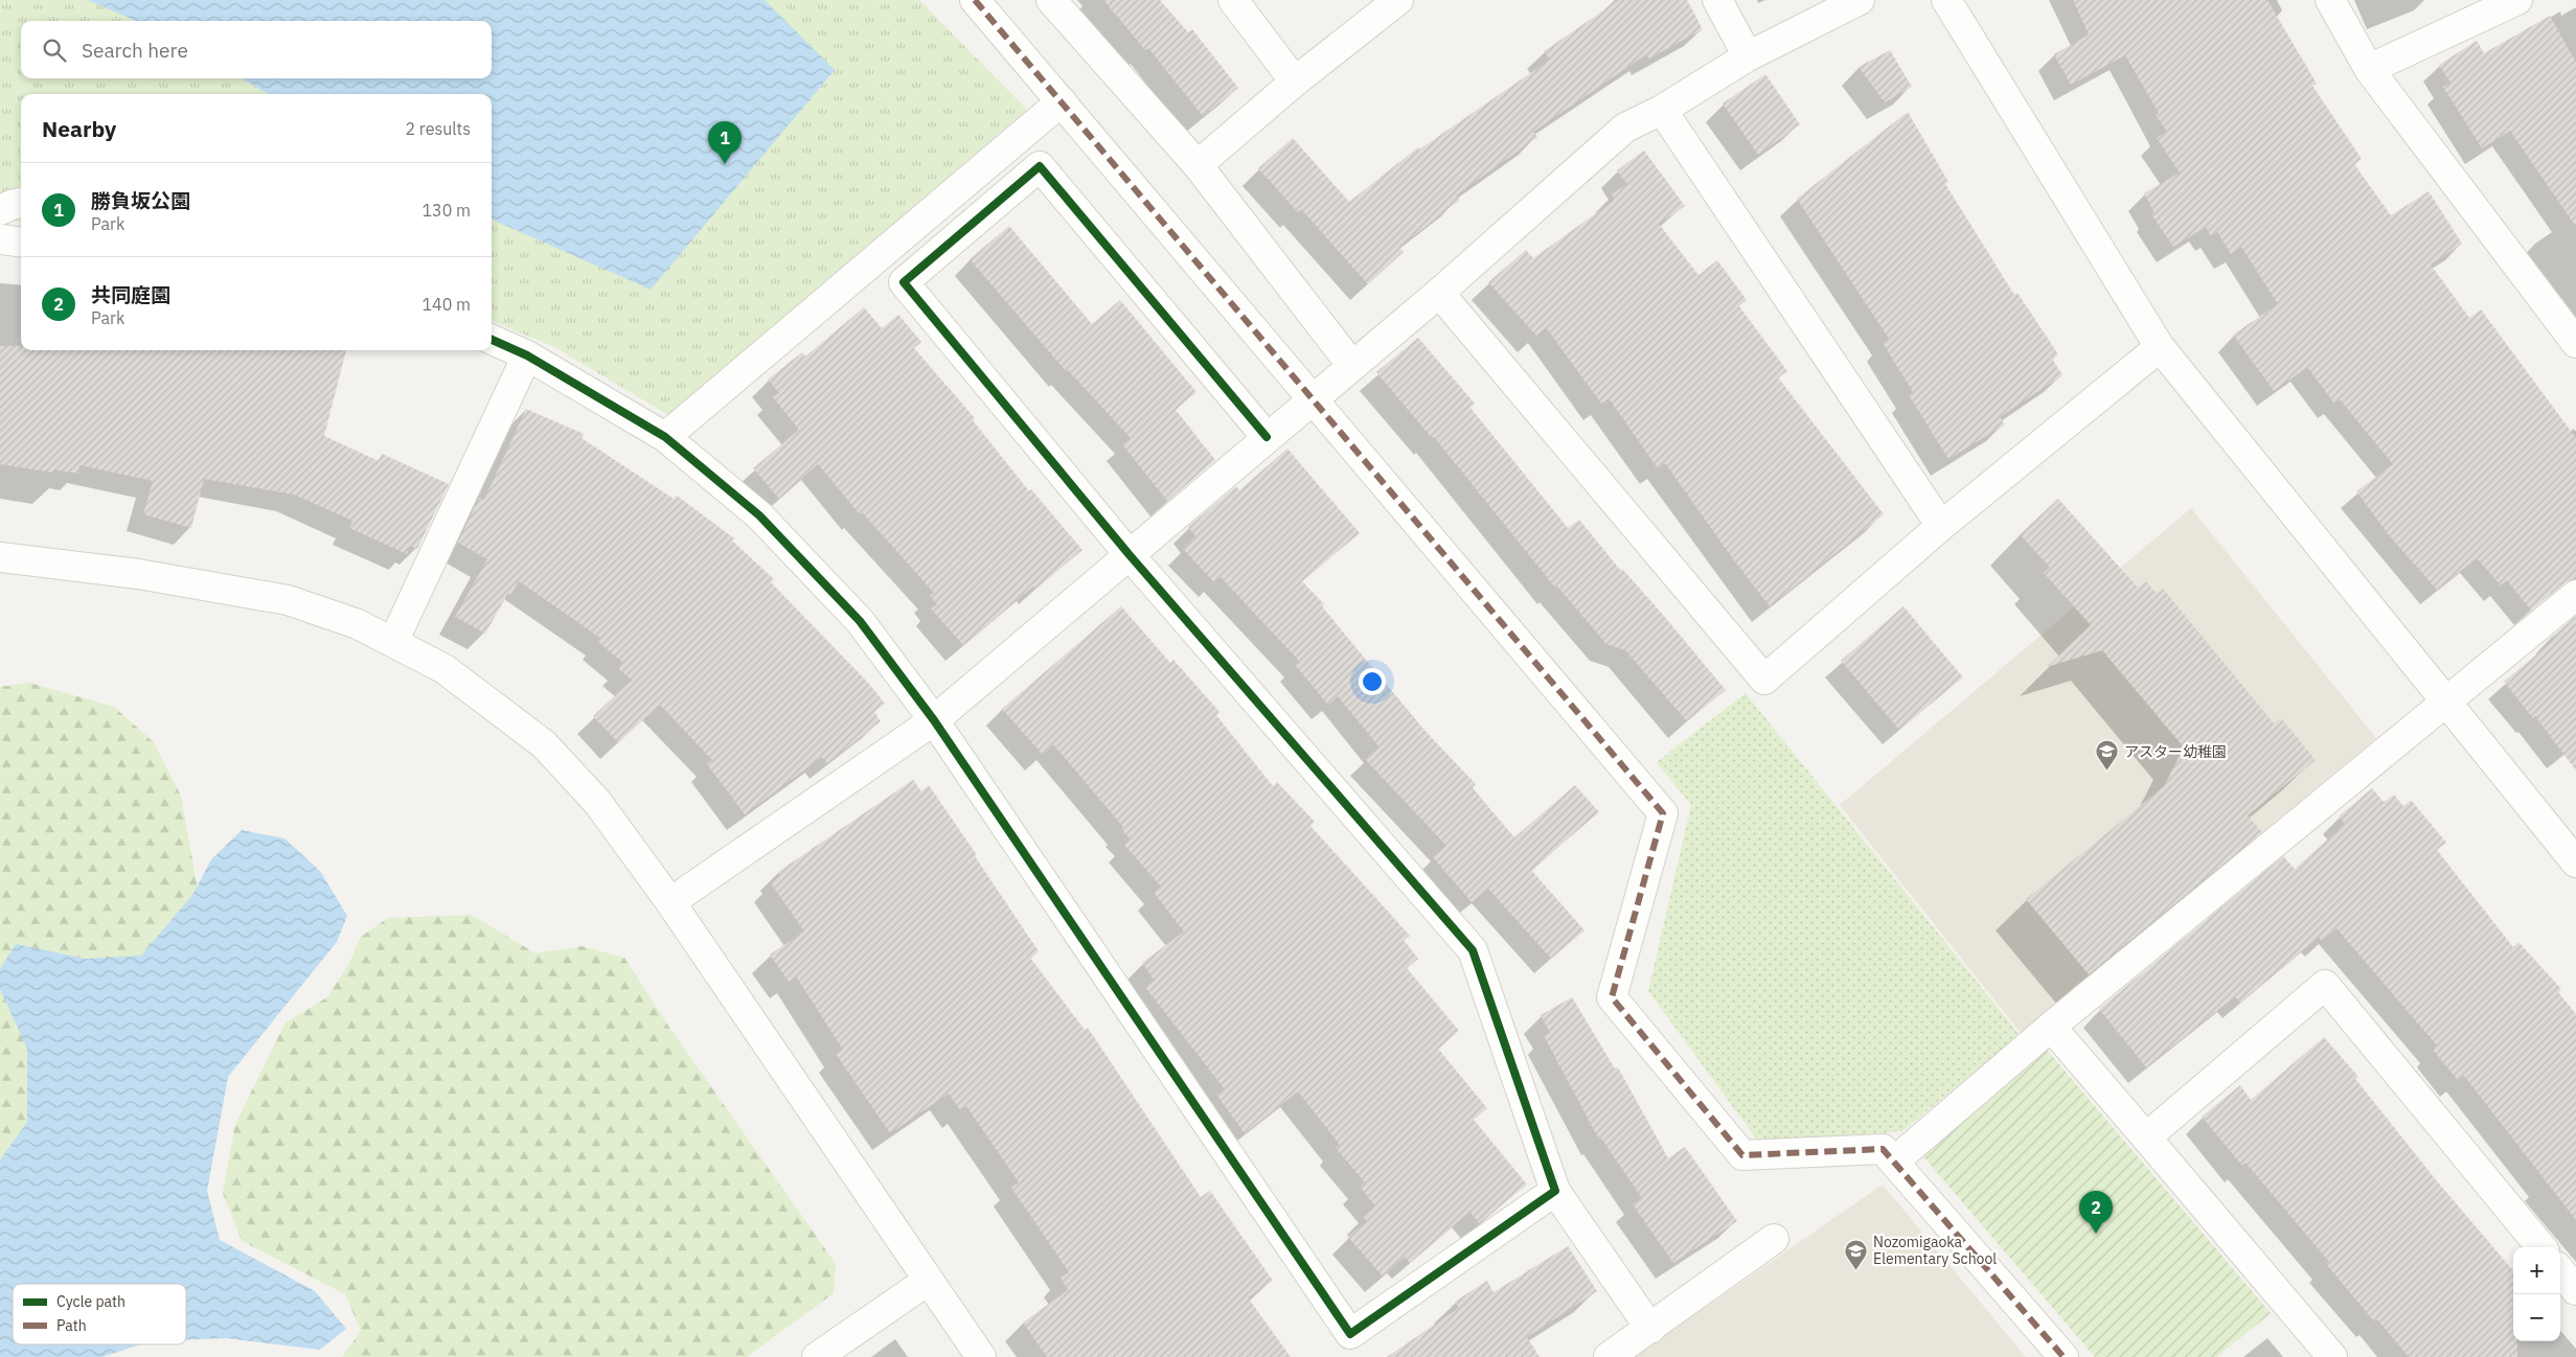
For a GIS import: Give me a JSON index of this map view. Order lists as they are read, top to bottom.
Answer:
{
  "places": {
    "school or university": ["アスター幼稚園", "Nozomigaoka Elementary School"]
  },
  "legend": ["Cycle path", "Path"],
  "page": {
    "search": "Search here",
    "heading": ["Nearby", "2 results"],
    "pins": ["1", "2"],
    "list": [
      {
        "mark": "1",
        "name": "勝負坂公園",
        "note": "Park",
        "value": "130 m"
      },
      {
        "mark": "2",
        "name": "共同庭園",
        "note": "Park",
        "value": "140 m"
      }
    ],
    "map_buttons": ["+", "−"]
  }
}
